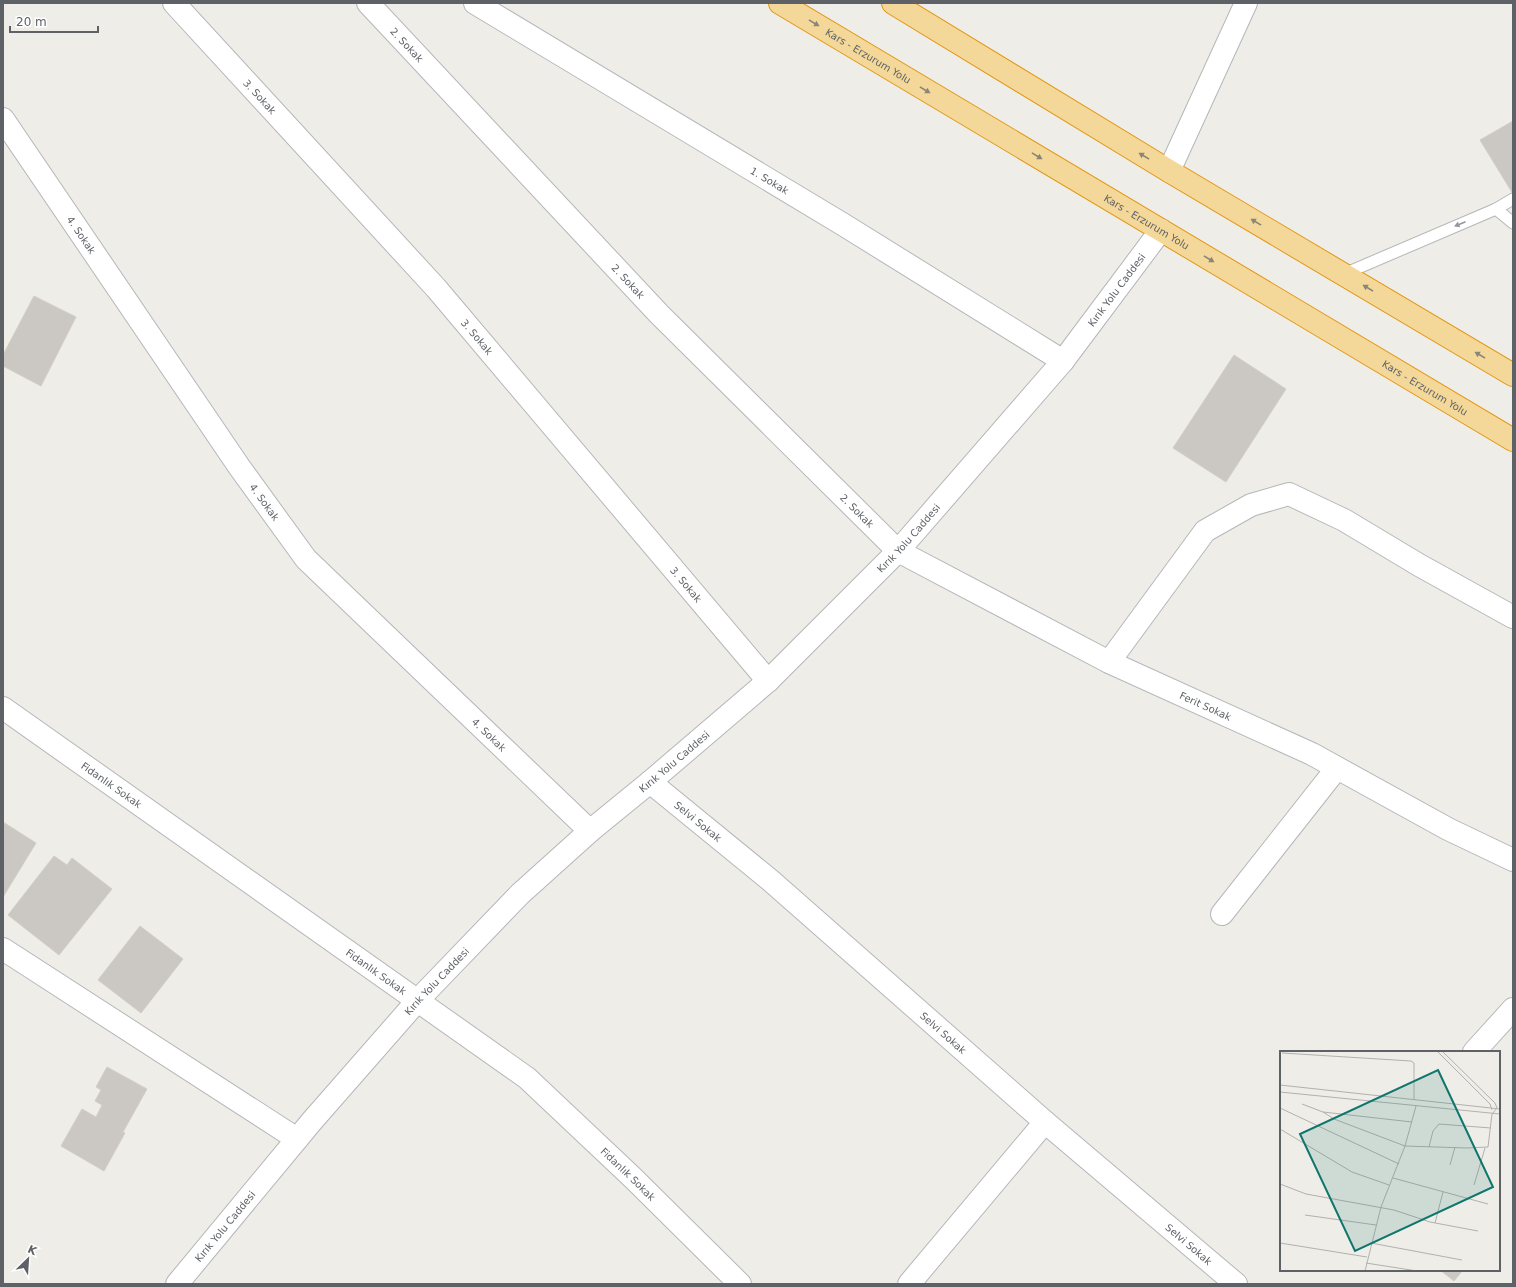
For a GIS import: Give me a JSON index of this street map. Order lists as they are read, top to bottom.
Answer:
{
  "streets": {
    "highway": ["Kars - Erzurum Yolu"],
    "street": [
      "2. Sokak",
      "3. Sokak",
      "1. Sokak",
      "4. Sokak",
      "Kırık Yolu Caddesi",
      "Ferit Sokak",
      "Fidanlık Sokak",
      "Selvi Sokak"
    ]
  },
  "crossings": [
    ["2. Sokak", "Kırık Yolu Caddesi"],
    ["2. Sokak", "Ferit Sokak"],
    ["Kars - Erzurum Yolu", "Kırık Yolu Caddesi"],
    ["3. Sokak", "Kırık Yolu Caddesi"],
    ["1. Sokak", "Kırık Yolu Caddesi"],
    ["4. Sokak", "Kırık Yolu Caddesi"],
    ["Kırık Yolu Caddesi", "Ferit Sokak"],
    ["Kırık Yolu Caddesi", "Fidanlık Sokak"],
    ["Kırık Yolu Caddesi", "Selvi Sokak"]
  ],
  "scale_bar": "20 m",
  "north": "top right"
}
